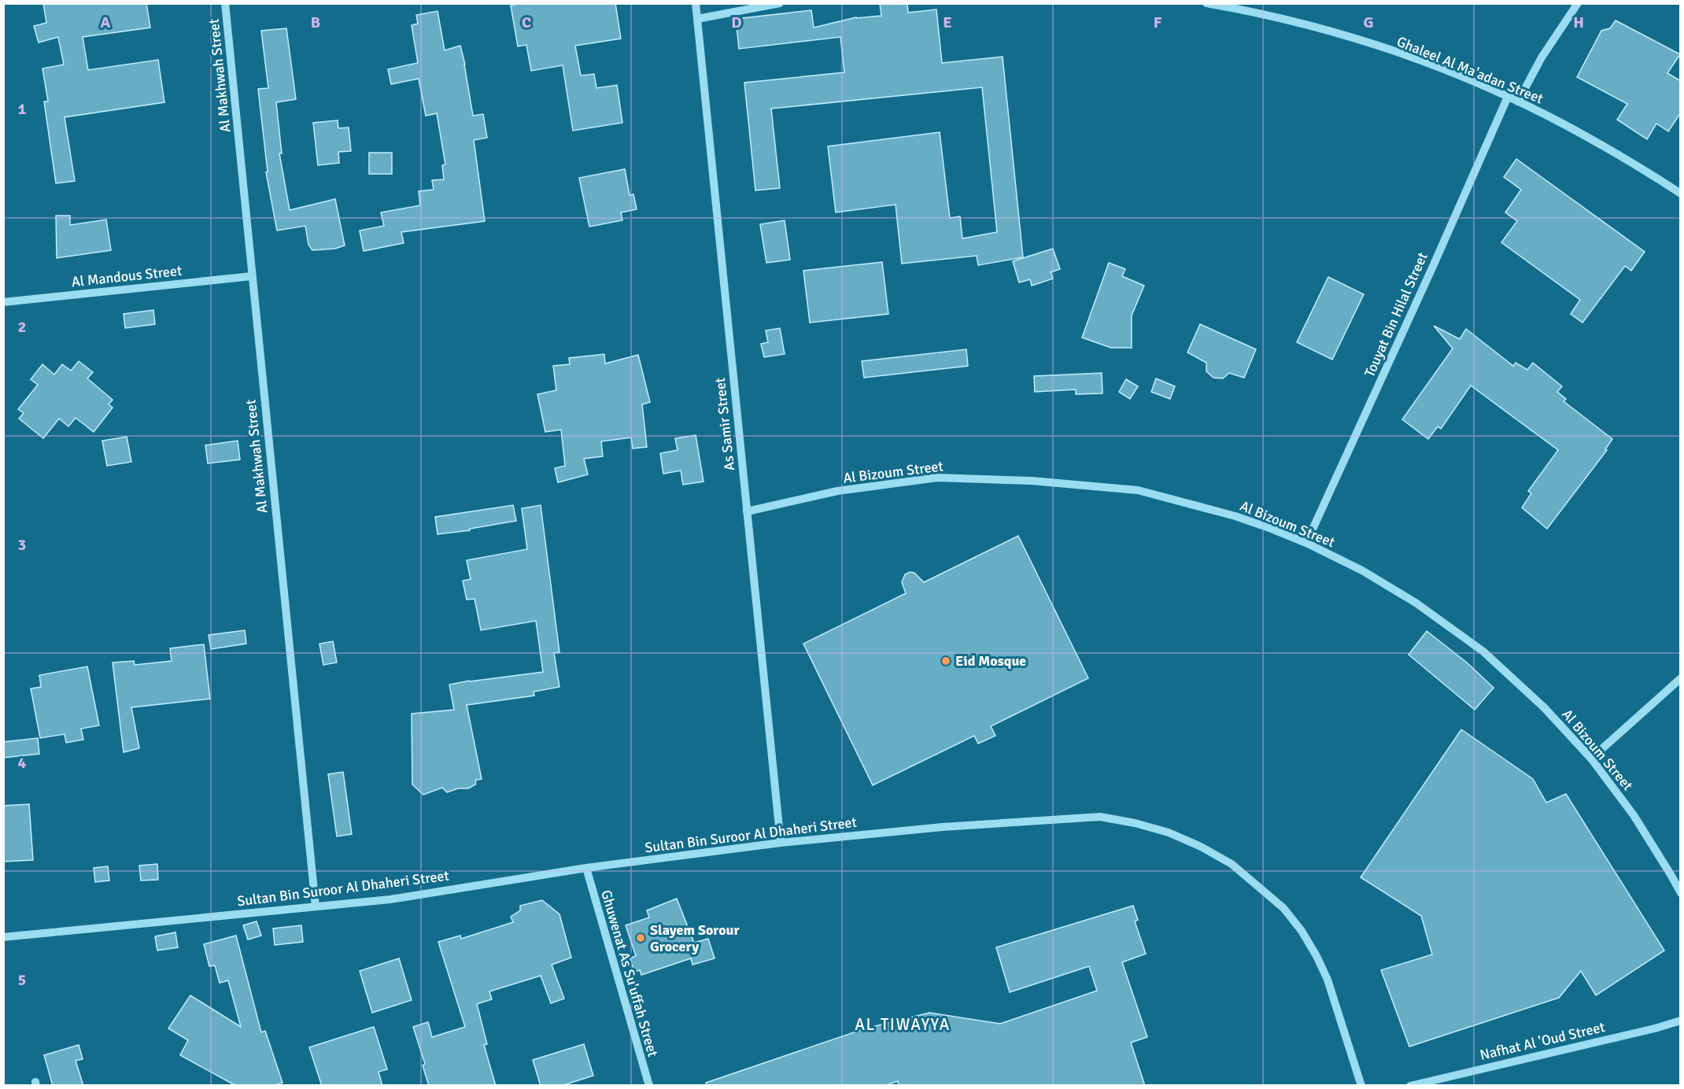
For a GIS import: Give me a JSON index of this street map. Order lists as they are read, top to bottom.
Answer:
{
  "streets": {
    "street": [
      "Ghaleel Al Ma'adan Street",
      "Al Makhwah Street",
      "Al Mandous Street",
      "Touyat Bin Hilal Street",
      "As Samir Street",
      "Al Bizoum Street",
      "Sultan Bin Suroor Al Dhaheri Street",
      "Ghuwenat As Su'uffah Street",
      "Nafhat Al 'Oud Street"
    ]
  },
  "crossings": [
    ["Ghaleel Al Ma'adan Street", "Touyat Bin Hilal Street"],
    ["Al Makhwah Street", "Al Mandous Street"],
    ["Al Makhwah Street", "Sultan Bin Suroor Al Dhaheri Street"],
    ["Touyat Bin Hilal Street", "Al Bizoum Street"],
    ["As Samir Street", "Al Bizoum Street"],
    ["As Samir Street", "Sultan Bin Suroor Al Dhaheri Street"],
    ["Sultan Bin Suroor Al Dhaheri Street", "Ghuwenat As Su'uffah Street"]
  ],
  "districts": ["AL TIWAYYA"],
  "places": ["Eid Mosque", "Slayem Sorour Grocery"],
  "grid": {
    "columns": [
      "A",
      "B",
      "C",
      "D",
      "E",
      "F",
      "G",
      "H"
    ],
    "rows": [
      "1",
      "2",
      "3",
      "4",
      "5"
    ]
  }
}
